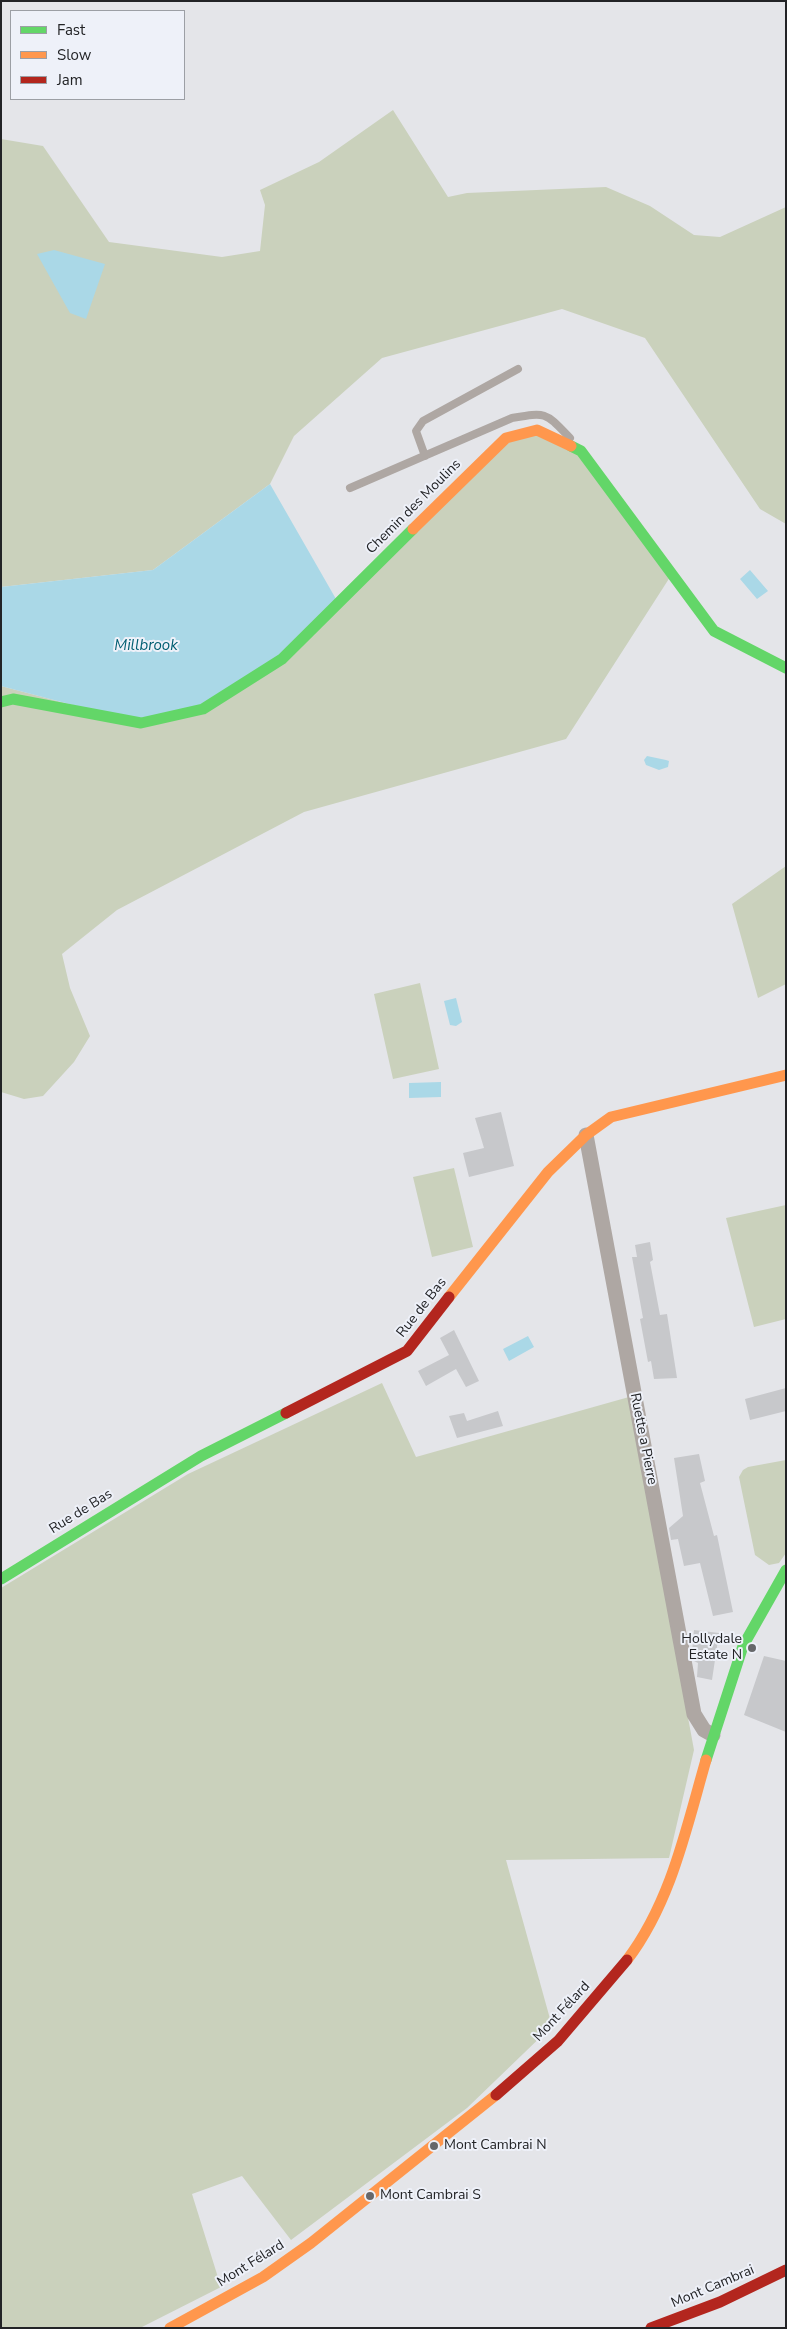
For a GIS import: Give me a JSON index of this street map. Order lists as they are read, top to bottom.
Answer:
{
  "streets": {
    "street": [
      "Chemin des Moulins",
      "Rue de Bas",
      "Ruette a Pierre",
      "Mont Félard",
      "Mont Cambrai"
    ]
  },
  "crossings": [
    ["Rue de Bas", "Ruette a Pierre"],
    ["Ruette a Pierre", "Mont Félard"]
  ],
  "water": ["Millbrook"],
  "places": ["Hollydale Estate N", "Mont Cambrai N", "Mont Cambrai S"],
  "legend": ["Fast", "Slow", "Jam"]
}
